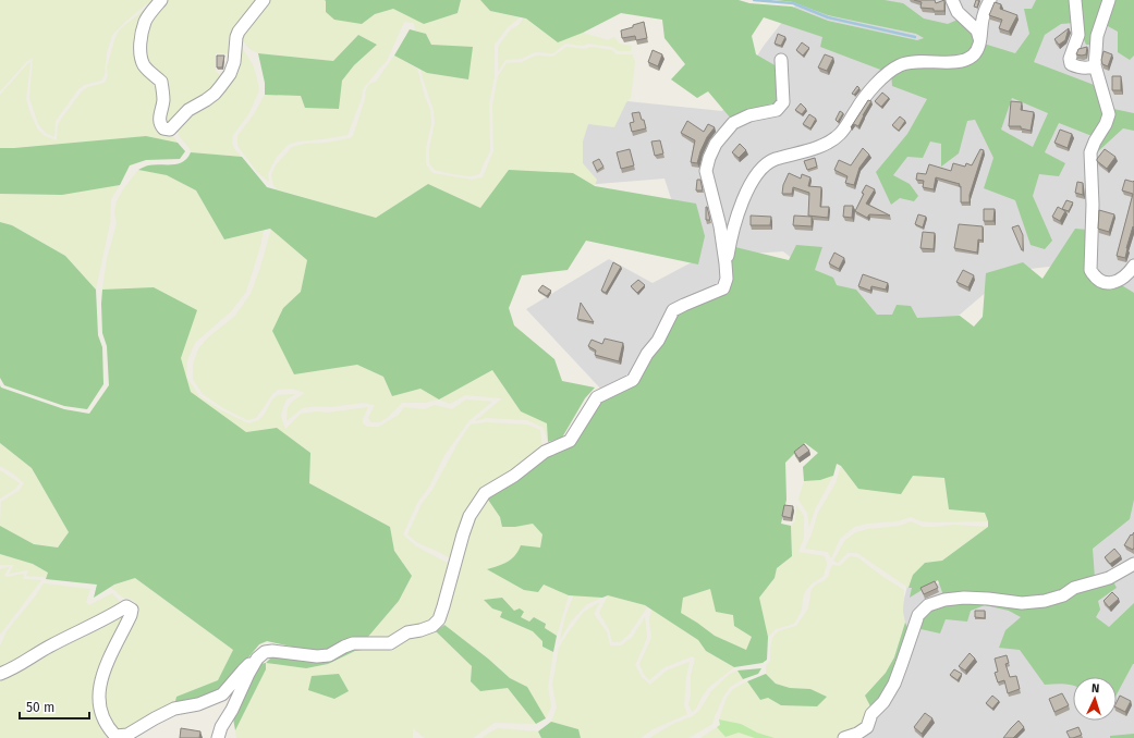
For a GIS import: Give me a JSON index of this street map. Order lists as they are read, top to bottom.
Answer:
{
  "scale_bar": "50 m",
  "north": "top"
}
